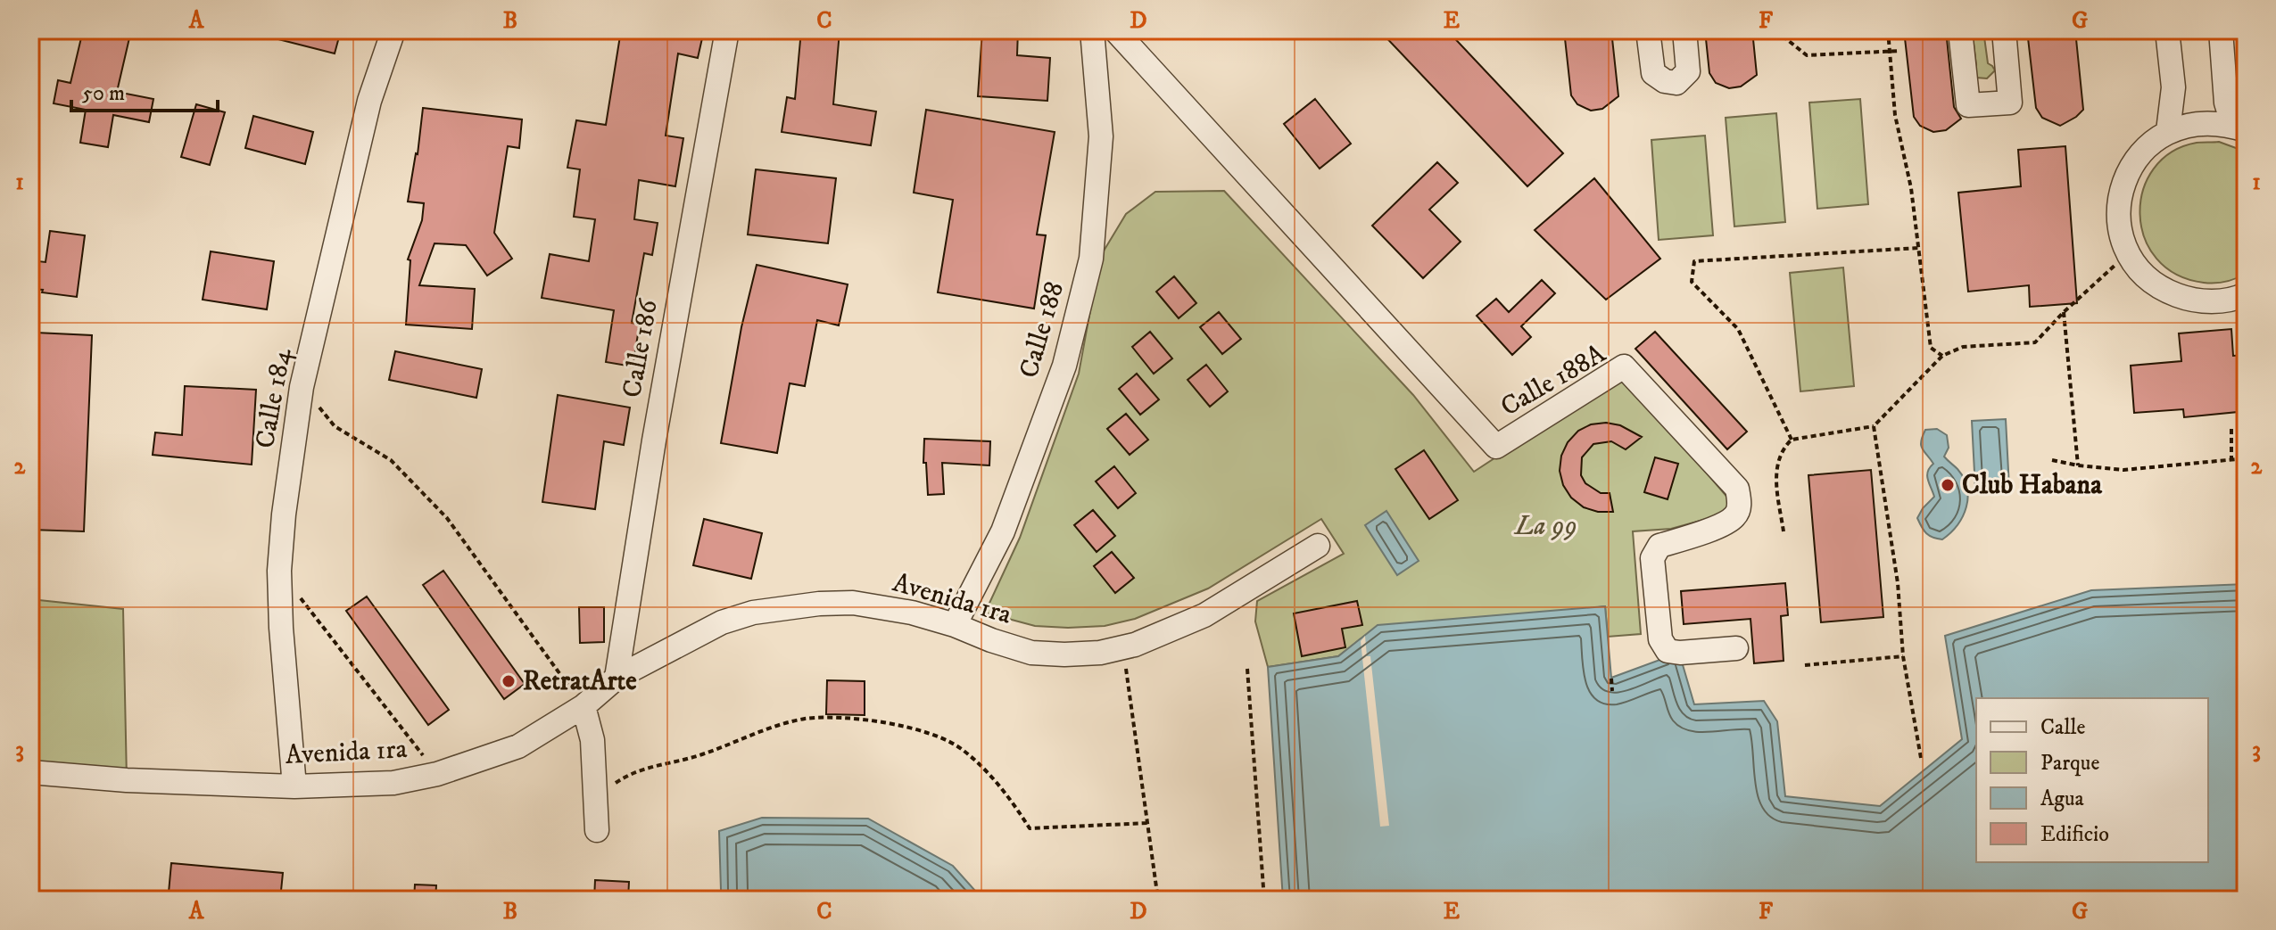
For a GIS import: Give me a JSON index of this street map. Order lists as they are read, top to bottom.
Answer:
{
  "streets": {
    "street": [
      "Calle 188",
      "Calle 186",
      "Calle 188A",
      "Calle 184",
      "Avenida 1ra"
    ]
  },
  "crossings": [
    ["Calle 188", "Avenida 1ra"],
    ["Calle 186", "Avenida 1ra"],
    ["Calle 184", "Avenida 1ra"]
  ],
  "parks": ["La 99"],
  "places": ["Club Habana", "RetratArte"],
  "legend": [
    "Calle",
    "Parque",
    "Agua",
    "Edificio"
  ],
  "scale_bar": "50 m",
  "grid": {
    "columns": [
      "A",
      "B",
      "C",
      "D",
      "E",
      "F",
      "G"
    ],
    "rows": ["1", "2", "3"]
  }
}
